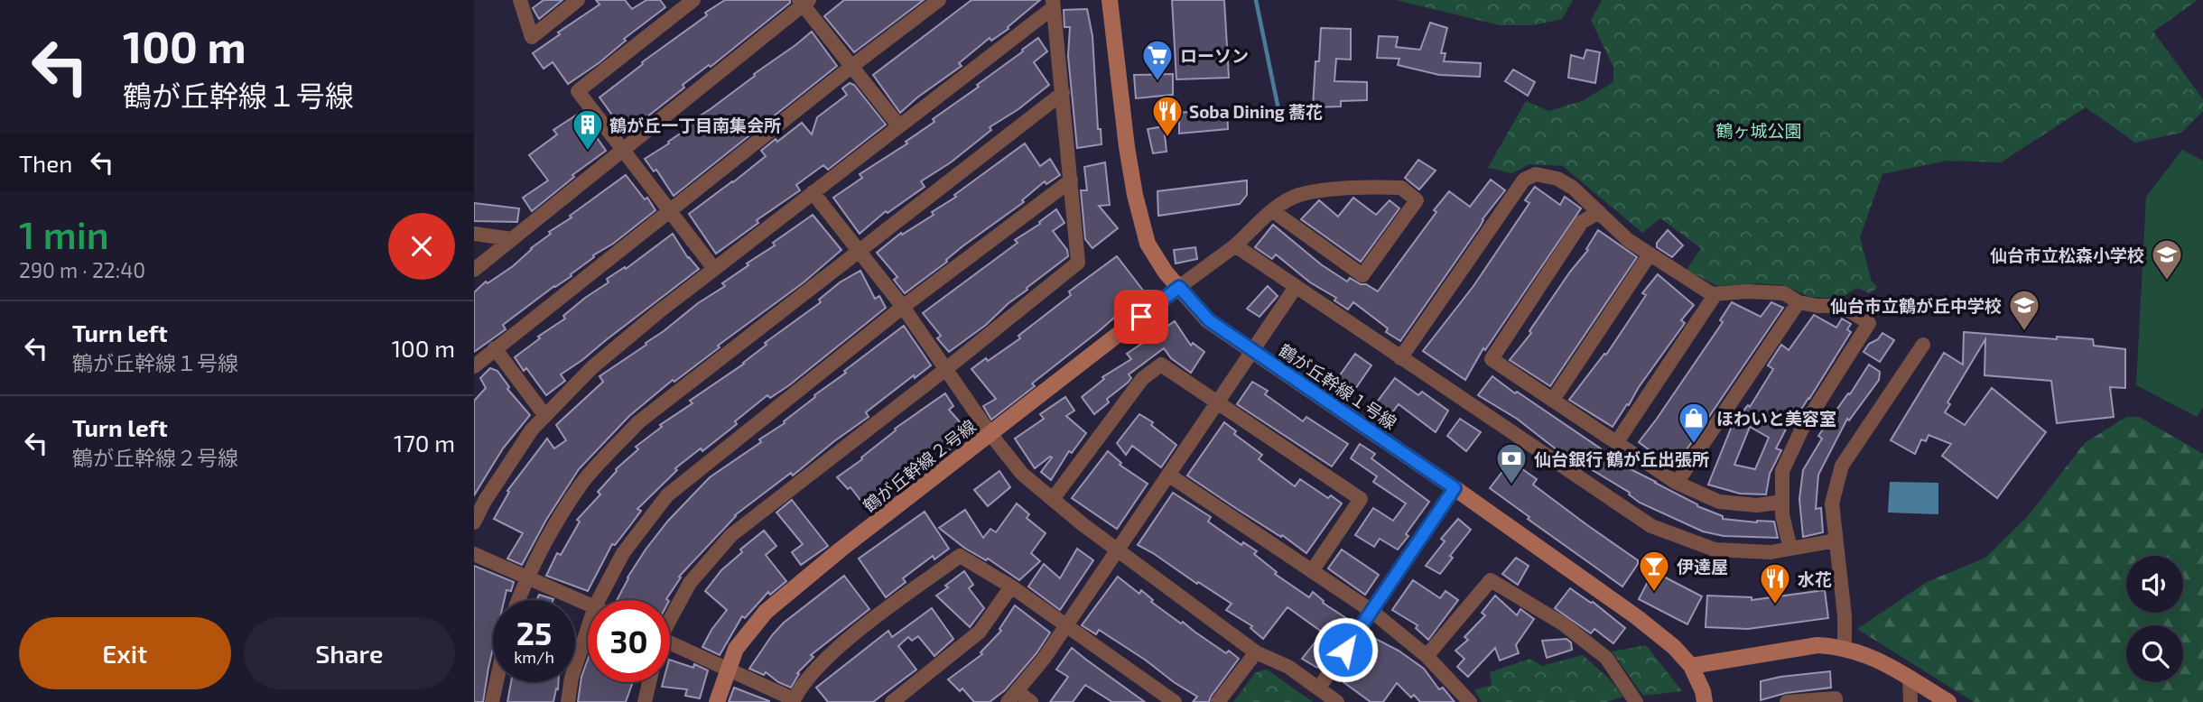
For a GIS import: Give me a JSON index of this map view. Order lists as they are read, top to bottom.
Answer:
{
  "streets": {
    "street": ["鶴が丘幹線１号線", "鶴が丘幹線２号線"]
  },
  "crossings": [
    ["鶴が丘幹線１号線", "鶴が丘幹線２号線"]
  ],
  "parks": ["鶴ヶ城公園"],
  "places": {
    "supermarket": ["ローソン"],
    "restaurant": ["Soba Dining 蕎花", "水花"],
    "building": ["鶴が丘一丁目南集会所"],
    "school or university": ["仙台市立松森小学校", "仙台市立鶴が丘中学校"],
    "shop": ["ほわいと美容室"],
    "bank": ["仙台銀行 鶴が丘出張所"],
    "bar": ["伊達屋"]
  },
  "page": {
    "turn": ["100 m", "鶴が丘幹線１号線"],
    "then": "Then",
    "heading": ["1 min", "290 m · 22:40"],
    "list": [
      {
        "name": "Turn left",
        "note": "鶴が丘幹線１号線",
        "value": "100 m"
      },
      {
        "name": "Turn left",
        "note": "鶴が丘幹線２号線",
        "value": "170 m"
      }
    ],
    "speed": "25 km/h",
    "limit": "30",
    "buttons": ["Exit", "Share"]
  }
}
